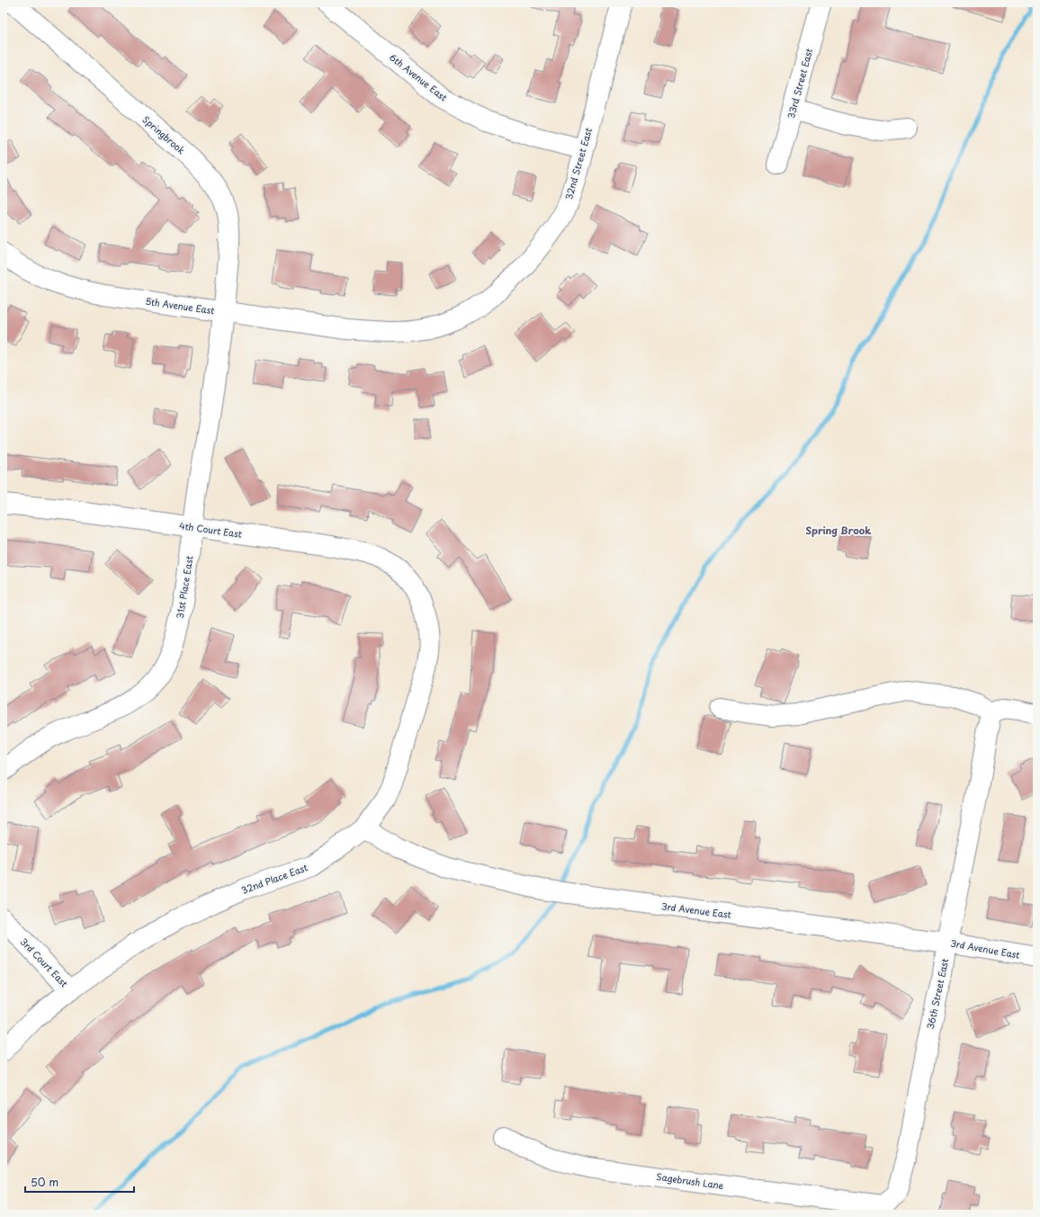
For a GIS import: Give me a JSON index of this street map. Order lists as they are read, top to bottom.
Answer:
{
  "streets": {
    "street": [
      "6th Avenue East",
      "33rd Street East",
      "Springbrook",
      "32nd Street East",
      "5th Avenue East",
      "4th Court East",
      "31st Place East",
      "32nd Place East",
      "3rd Avenue East",
      "3rd Court East",
      "36th Street East",
      "Sagebrush Lane"
    ]
  },
  "crossings": [
    ["6th Avenue East", "32nd Street East"],
    ["Springbrook", "5th Avenue East"],
    ["Springbrook", "31st Place East"],
    ["32nd Street East", "5th Avenue East"],
    ["5th Avenue East", "31st Place East"],
    ["4th Court East", "31st Place East"],
    ["4th Court East", "32nd Place East"],
    ["32nd Place East", "3rd Avenue East"],
    ["32nd Place East", "3rd Court East"],
    ["3rd Avenue East", "36th Street East"],
    ["36th Street East", "Sagebrush Lane"]
  ],
  "districts": ["Spring Brook"],
  "scale_bar": "50 m"
}
